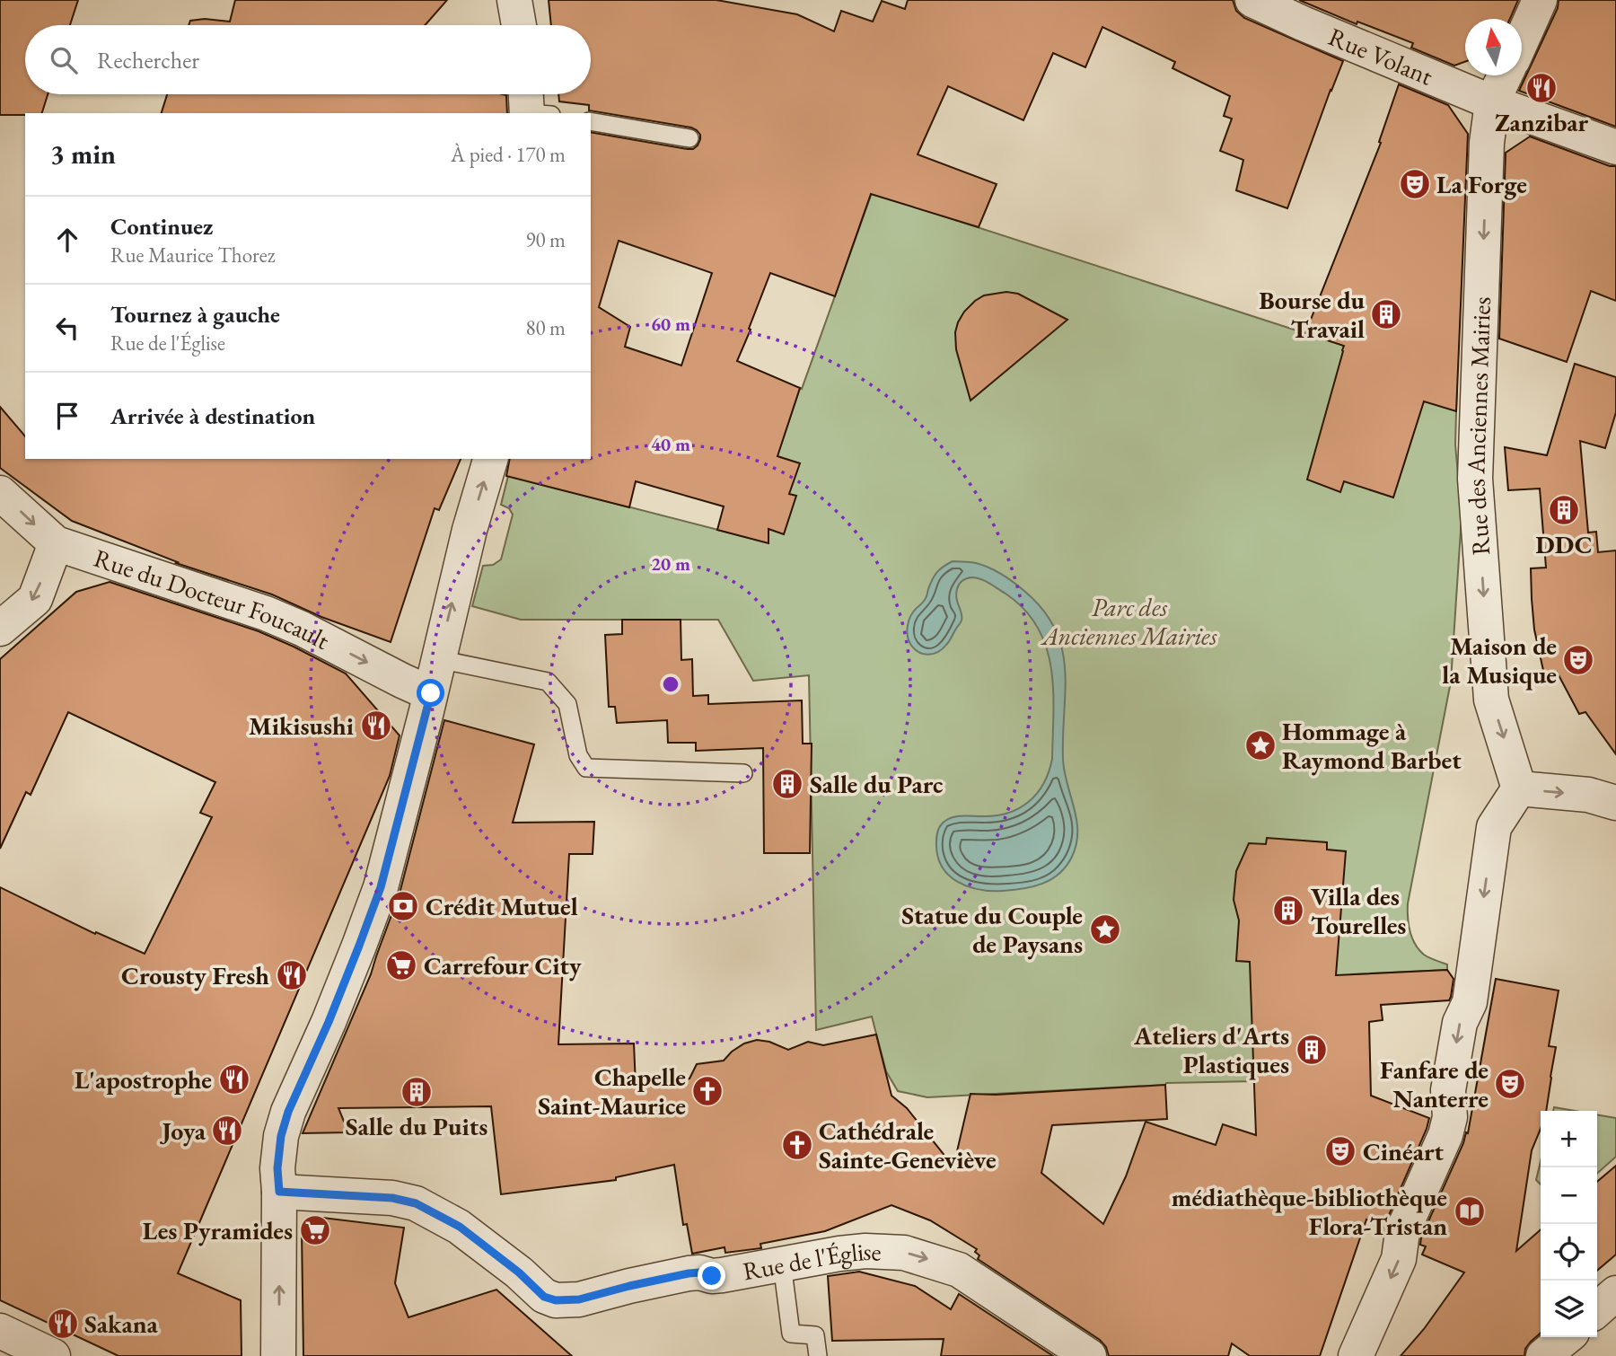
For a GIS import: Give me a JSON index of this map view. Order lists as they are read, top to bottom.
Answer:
{
  "streets": {
    "street": [
      "Rue Volant",
      "Rue des Anciennes Mairies",
      "Rue du Docteur Foucault",
      "Rue de l'Église"
    ]
  },
  "crossings": [
    ["Rue Volant", "Rue des Anciennes Mairies"]
  ],
  "one_way": ["Rue des Anciennes Mairies", "Rue du Docteur Foucault", "Rue de l'Église"],
  "parks": ["Parc des Anciennes Mairies"],
  "places": {
    "restaurant": [
      "Zanzibar",
      "Mikisushi",
      "Crousty Fresh",
      "L'apostrophe",
      "Joya",
      "Sakana"
    ],
    "theatre": [
      "La Forge",
      "Maison de la Musique",
      "Fanfare de Nanterre",
      "Cinéart"
    ],
    "building": [
      "Bourse du Travail",
      "DDC",
      "Salle du Parc",
      "Villa des Tourelles",
      "Ateliers d'Arts Plastiques",
      "Salle du Puits"
    ],
    "place": ["Hommage à Raymond Barbet", "Statue du Couple de Paysans"],
    "bank": ["Crédit Mutuel"],
    "supermarket": ["Carrefour City", "Les Pyramides"],
    "church": ["Chapelle Saint-Maurice", "Cathédrale Sainte-Geneviève"],
    "library": ["médiathèque-bibliothèque Flora-Tristan"]
  },
  "north": "top",
  "page": {
    "search": "Rechercher",
    "heading": ["3 min", "À pied · 170 m"],
    "list": [
      ["Continuez", "Rue Maurice Thorez", "90 m"],
      ["Tournez à gauche", "Rue de l'Église", "80 m"],
      "Arrivée à destination"
    ],
    "map_buttons": ["+", "−"]
  },
  "rings": ["60 m", "40 m", "20 m"]
}
